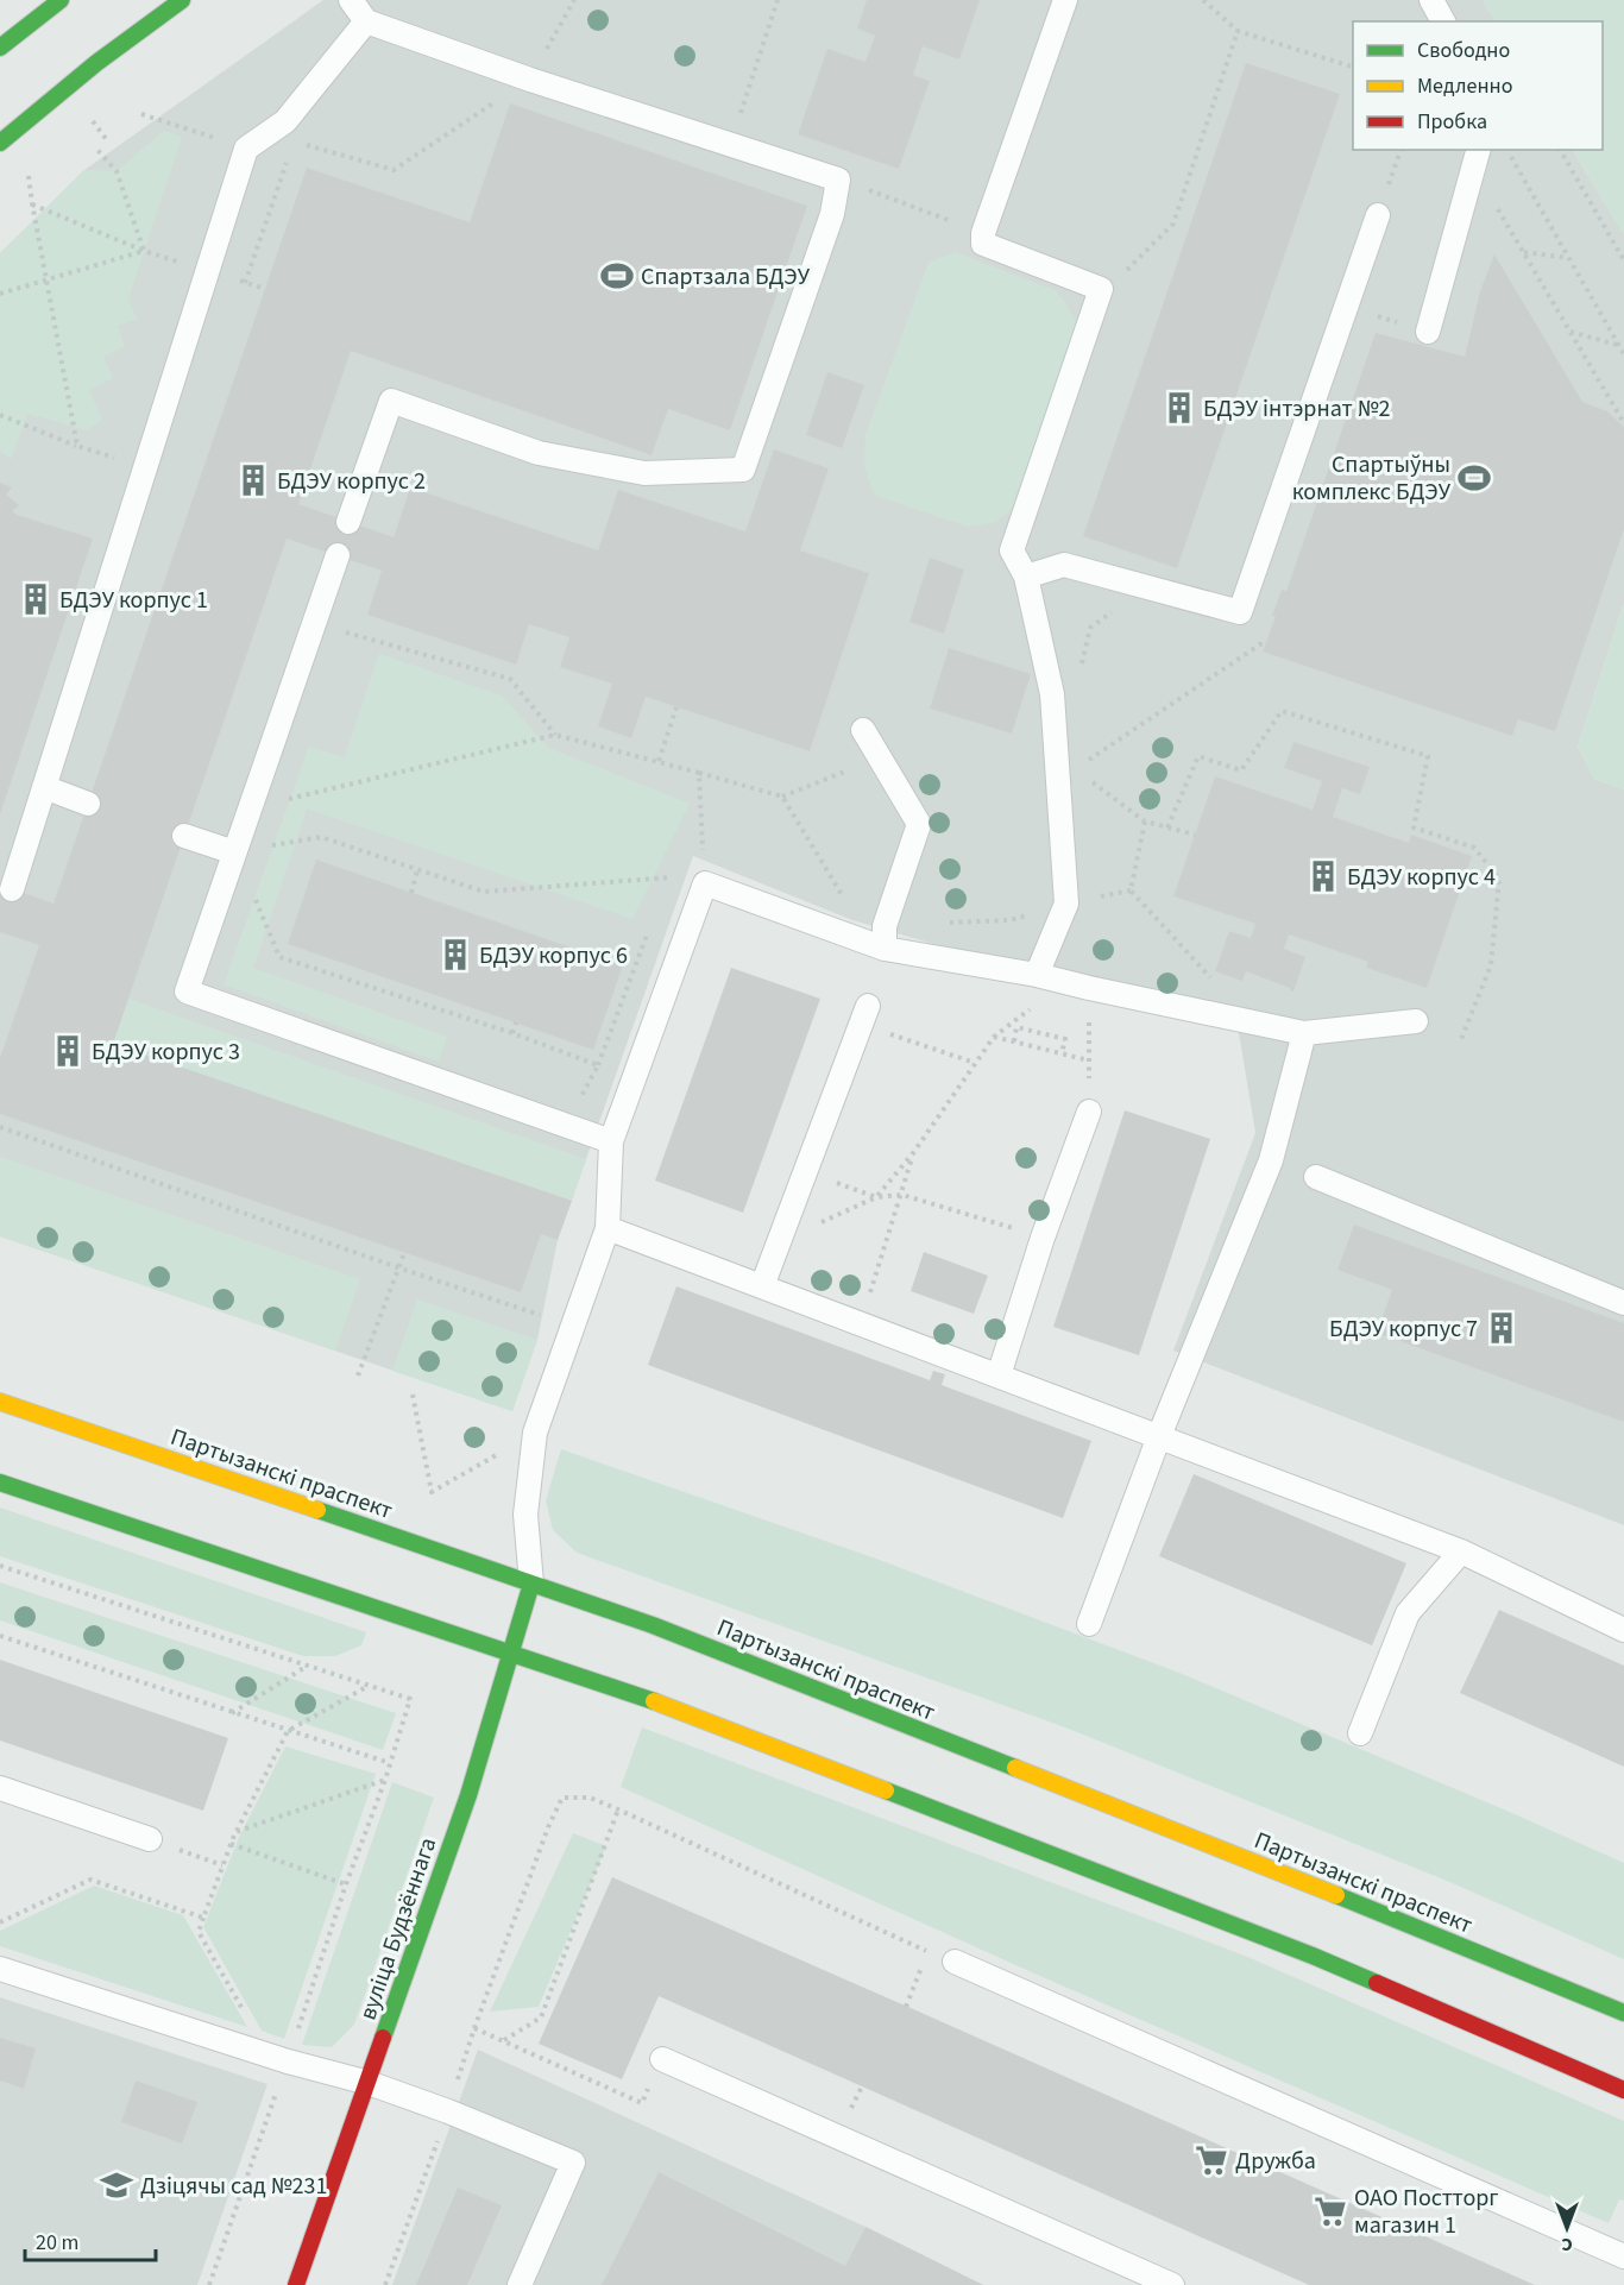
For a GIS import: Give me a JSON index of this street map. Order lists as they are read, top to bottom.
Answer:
{
  "streets": {
    "main road": ["Партызанскі праспект", "вуліца Будзённага"]
  },
  "crossings": [
    ["Партызанскі праспект", "вуліца Будзённага"]
  ],
  "places": {
    "sports": ["Спартзала БДЭУ", "Спартыўны комплекс БДЭУ"],
    "building": [
      "БДЭУ інтэрнат №2",
      "БДЭУ корпус 2",
      "БДЭУ корпус 1",
      "БДЭУ корпус 4",
      "БДЭУ корпус 6",
      "БДЭУ корпус 3",
      "БДЭУ корпус 7"
    ],
    "supermarket": ["Дружба", "ОАО Постторг магазин 1"],
    "school or university": ["Дзіцячы сад №231"]
  },
  "legend": ["Свободно", "Медленно", "Пробка"],
  "scale_bar": "20 m",
  "north": "bottom"
}
